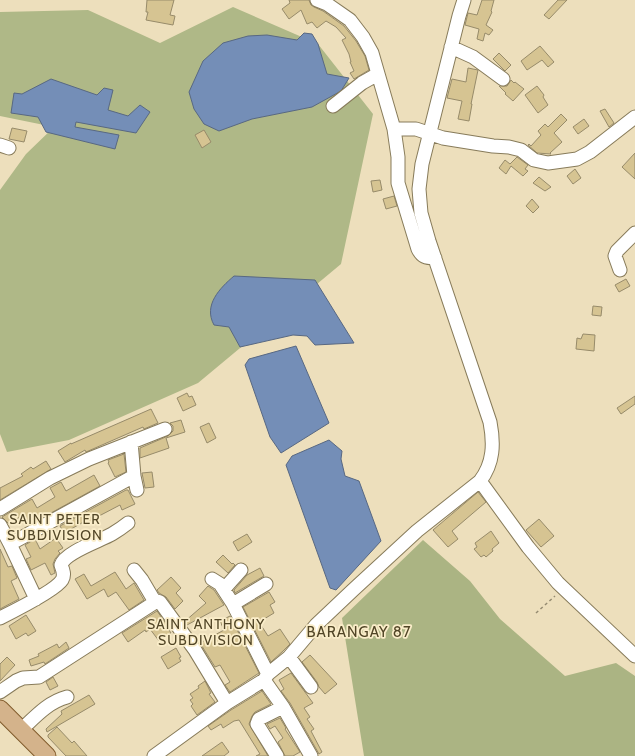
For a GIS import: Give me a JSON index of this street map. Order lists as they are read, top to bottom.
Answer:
{
  "districts": ["SAINT PETER SUBDIVISION", "SAINT ANTHONY SUBDIVISION", "BARANGAY 87"]
}
